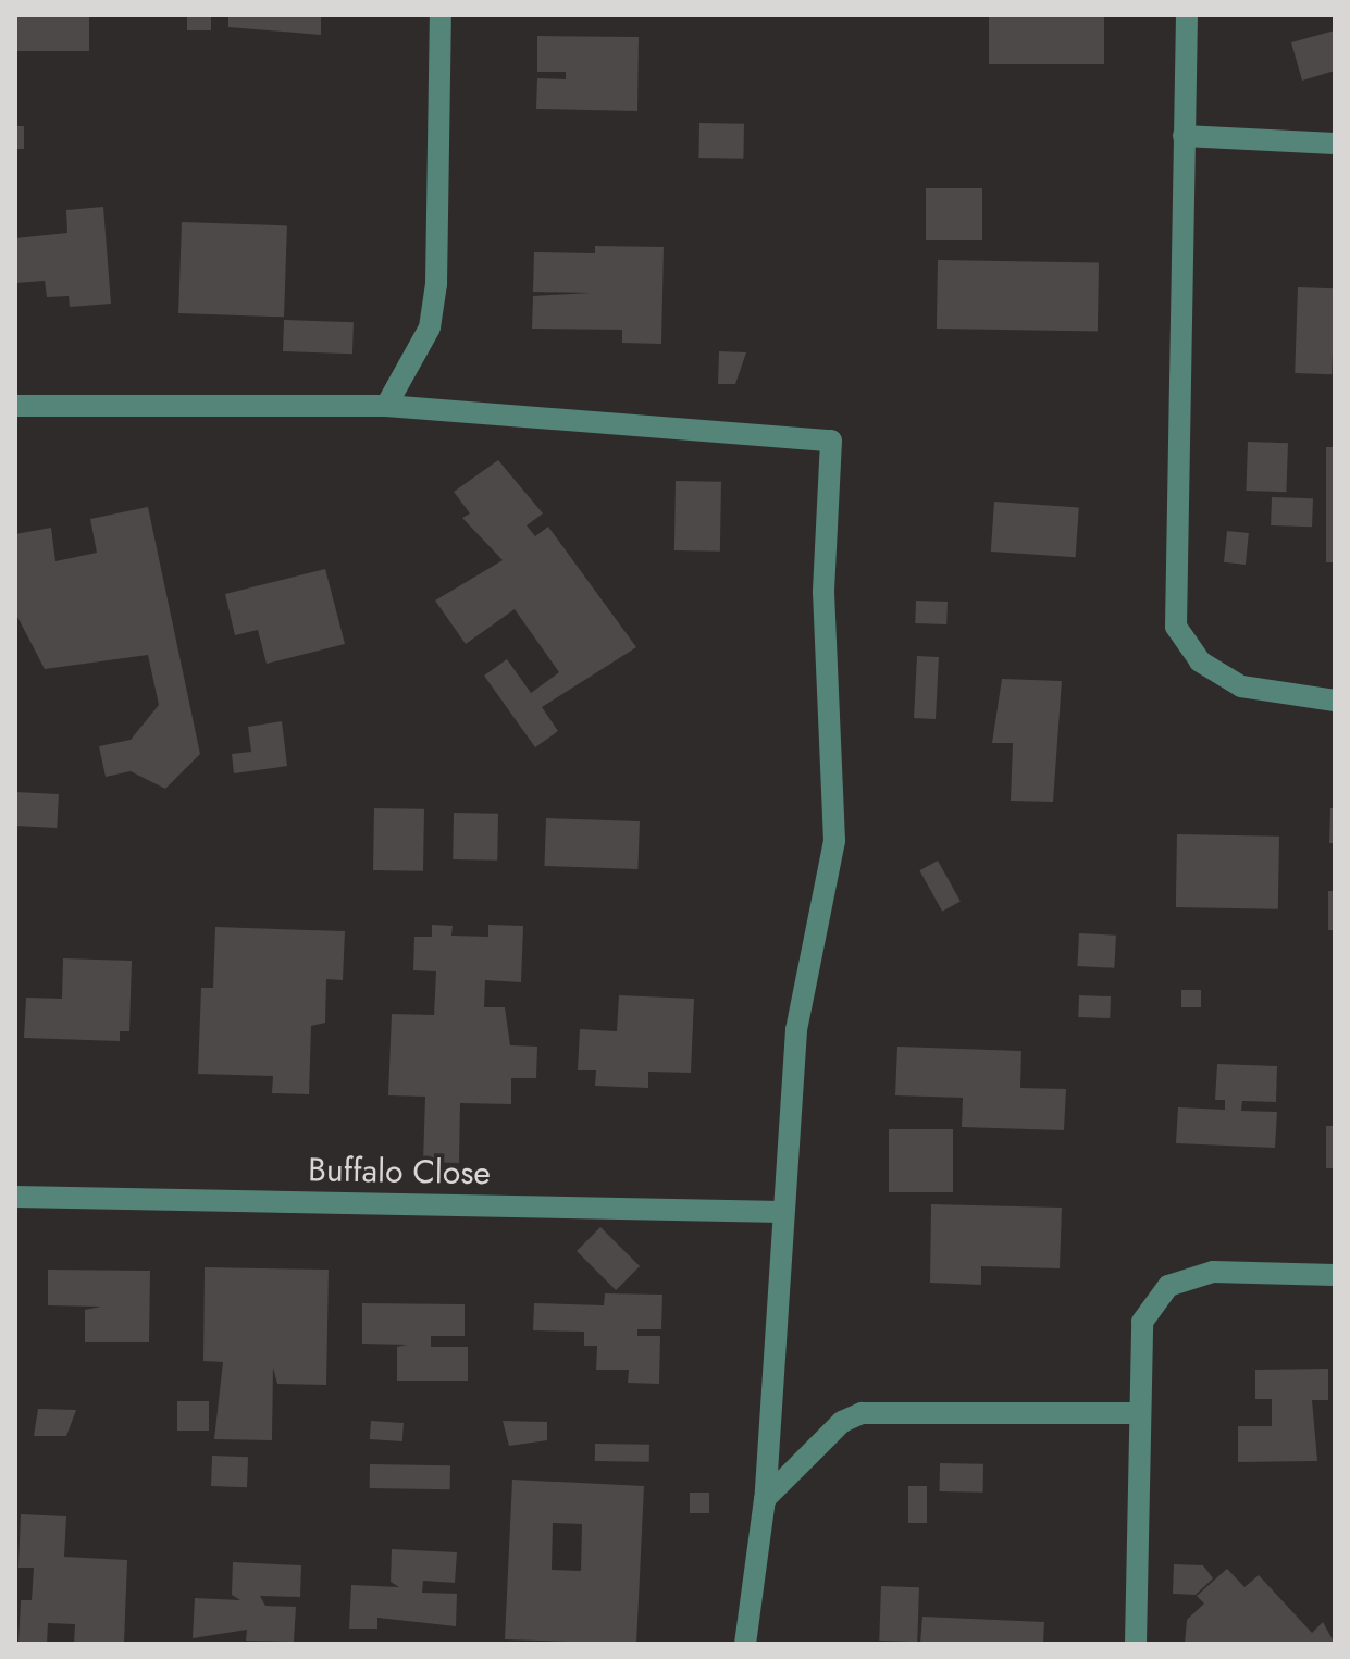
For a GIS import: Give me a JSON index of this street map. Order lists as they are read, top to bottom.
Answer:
{
  "streets": {
    "street": ["Buffalo Close"]
  }
}
